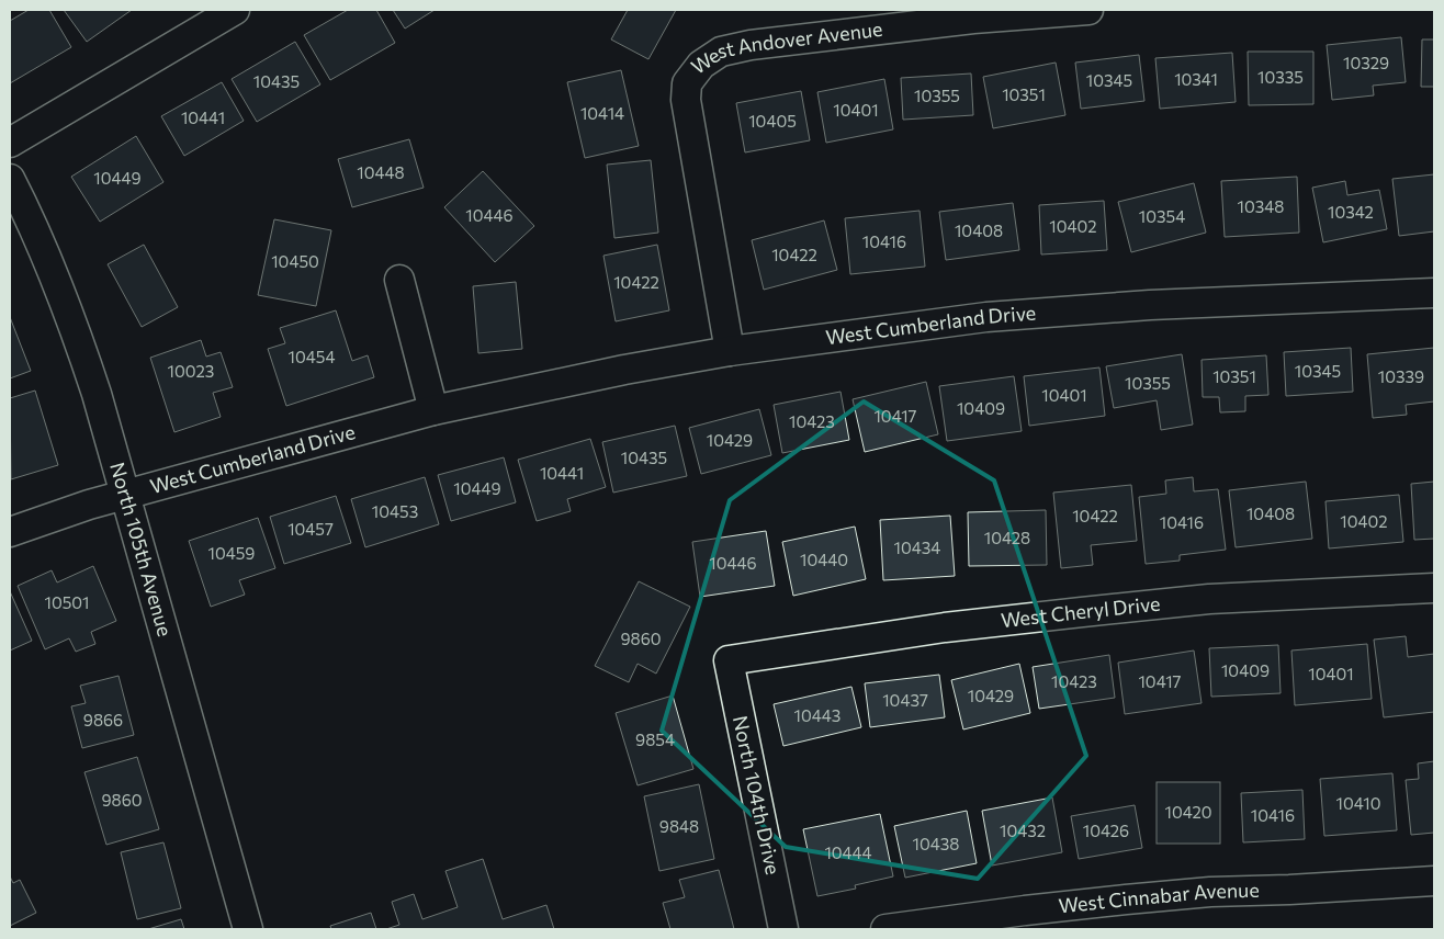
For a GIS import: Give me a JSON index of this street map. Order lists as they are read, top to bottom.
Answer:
{
  "streets": {
    "street": [
      "West Andover Avenue",
      "West Cumberland Drive",
      "North 105th Avenue",
      "West Cheryl Drive",
      "North 104th Drive",
      "West Cinnabar Avenue"
    ]
  },
  "crossings": [
    ["West Andover Avenue", "West Cumberland Drive"],
    ["West Cumberland Drive", "North 105th Avenue"],
    ["West Cheryl Drive", "North 104th Drive"]
  ],
  "house_numbers": [
    "10329",
    "10335",
    "10341",
    "10345",
    "10435",
    "10351",
    "10355",
    "10401",
    "10414",
    "10441",
    "10405",
    "10448",
    "10449",
    "10348",
    "10342",
    "10446",
    "10354",
    "10402",
    "10408",
    "10416",
    "10422",
    "10450",
    "10422",
    "10454",
    "10023",
    "10345",
    "10351",
    "10339",
    "10355",
    "10401",
    "10409",
    "10417",
    "10423",
    "10429",
    "10435",
    "10441",
    "10449",
    "10453",
    "10408",
    "10422",
    "10402",
    "10416",
    "10457",
    "10428",
    "10434",
    "10459",
    "10440",
    "10446",
    "10501",
    "9860",
    "10409",
    "10401",
    "10423",
    "10417",
    "10429",
    "10437",
    "10443",
    "9866",
    "9854",
    "9860",
    "10410",
    "10420",
    "10416",
    "9848",
    "10432",
    "10426",
    "10438",
    "10444"
  ]
}
